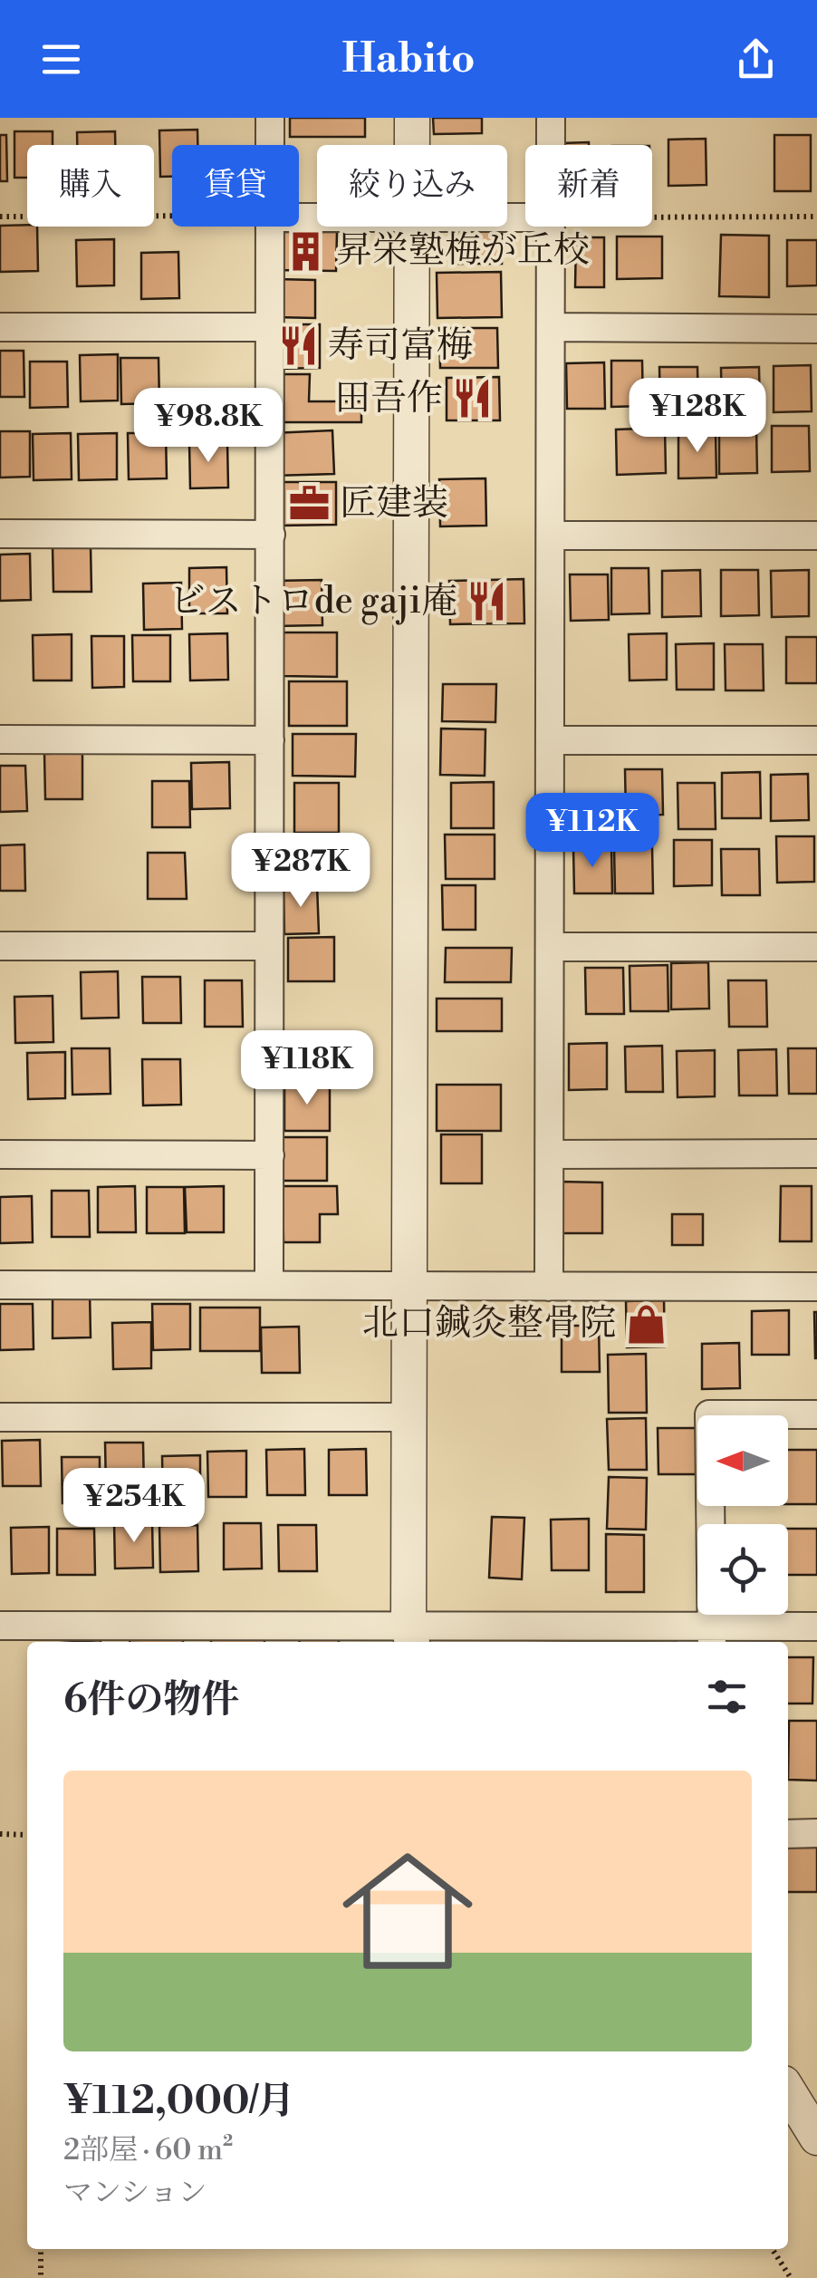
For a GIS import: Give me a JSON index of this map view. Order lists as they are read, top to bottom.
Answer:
{
  "places": {
    "building": ["昇栄塾梅が丘校"],
    "restaurant": ["寿司富梅", "田吾作", "ビストロde gaji庵"],
    "office": ["匠建装"],
    "shop": ["北口鍼灸整骨院"]
  },
  "north": "left",
  "page": {
    "header": "Habito",
    "chip": [
      "購入",
      "賃貸",
      "絞り込み",
      "新着"
    ],
    "price": [
      "¥128K",
      "¥98.8K",
      "¥112K",
      "¥287K",
      "¥118K",
      "¥254K"
    ],
    "heading": "6件の物件",
    "list": [
      {
        "name": "¥112,000/月",
        "note": "2部屋 · 60 m² · マンション"
      }
    ]
  }
}
